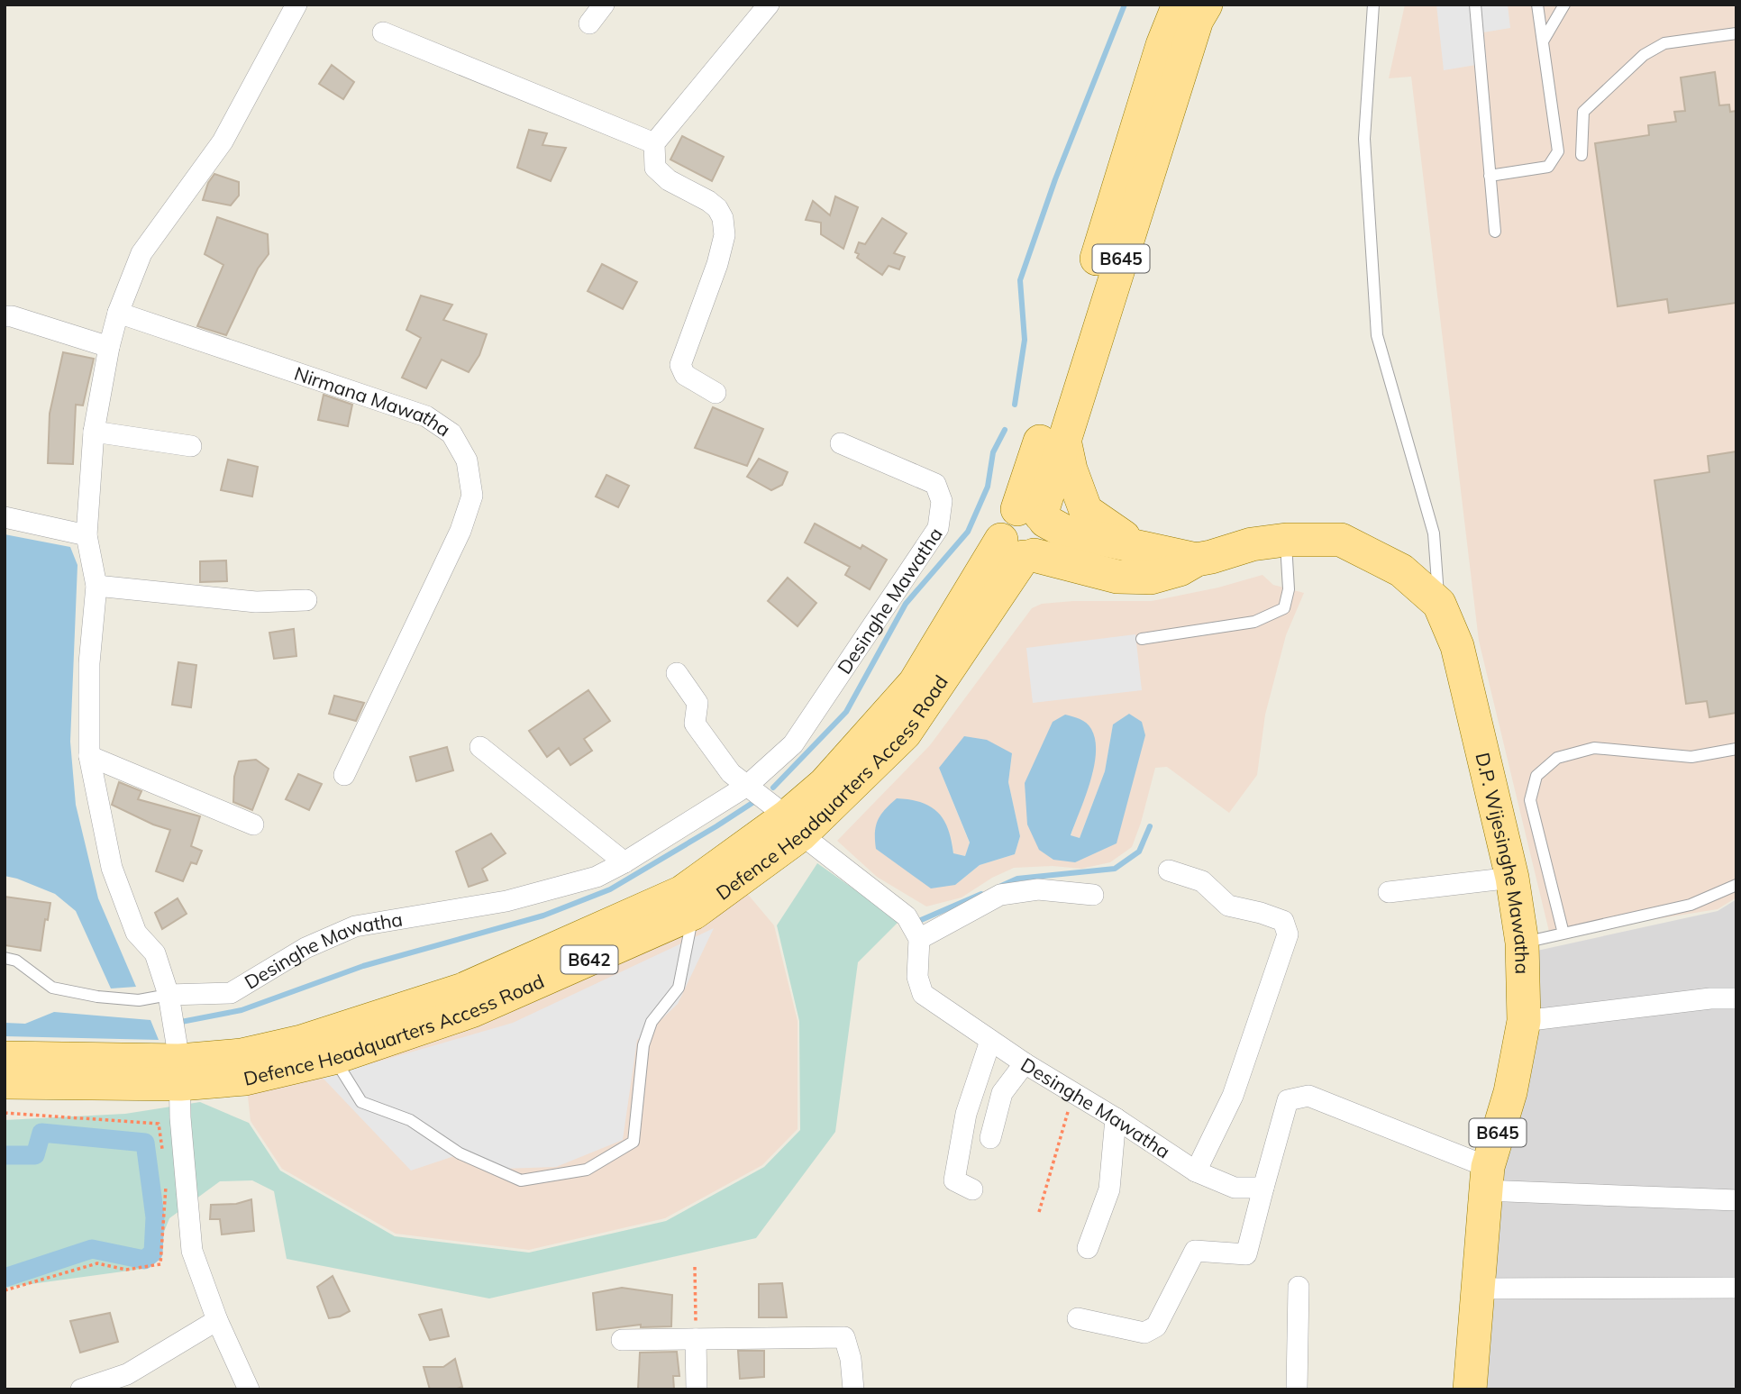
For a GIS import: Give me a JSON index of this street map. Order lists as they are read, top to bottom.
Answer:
{
  "streets": {
    "main road": [
      "B645",
      "Defence Headquarters Access Road",
      "D.P. Wijesinghe Mawatha",
      "B642"
    ],
    "street": ["Nirmana Mawatha", "Desinghe Mawatha"]
  },
  "crossings": [
    ["B645", "Defence Headquarters Access Road"],
    ["B645", "D.P. Wijesinghe Mawatha"],
    ["Defence Headquarters Access Road", "D.P. Wijesinghe Mawatha"]
  ]
}
